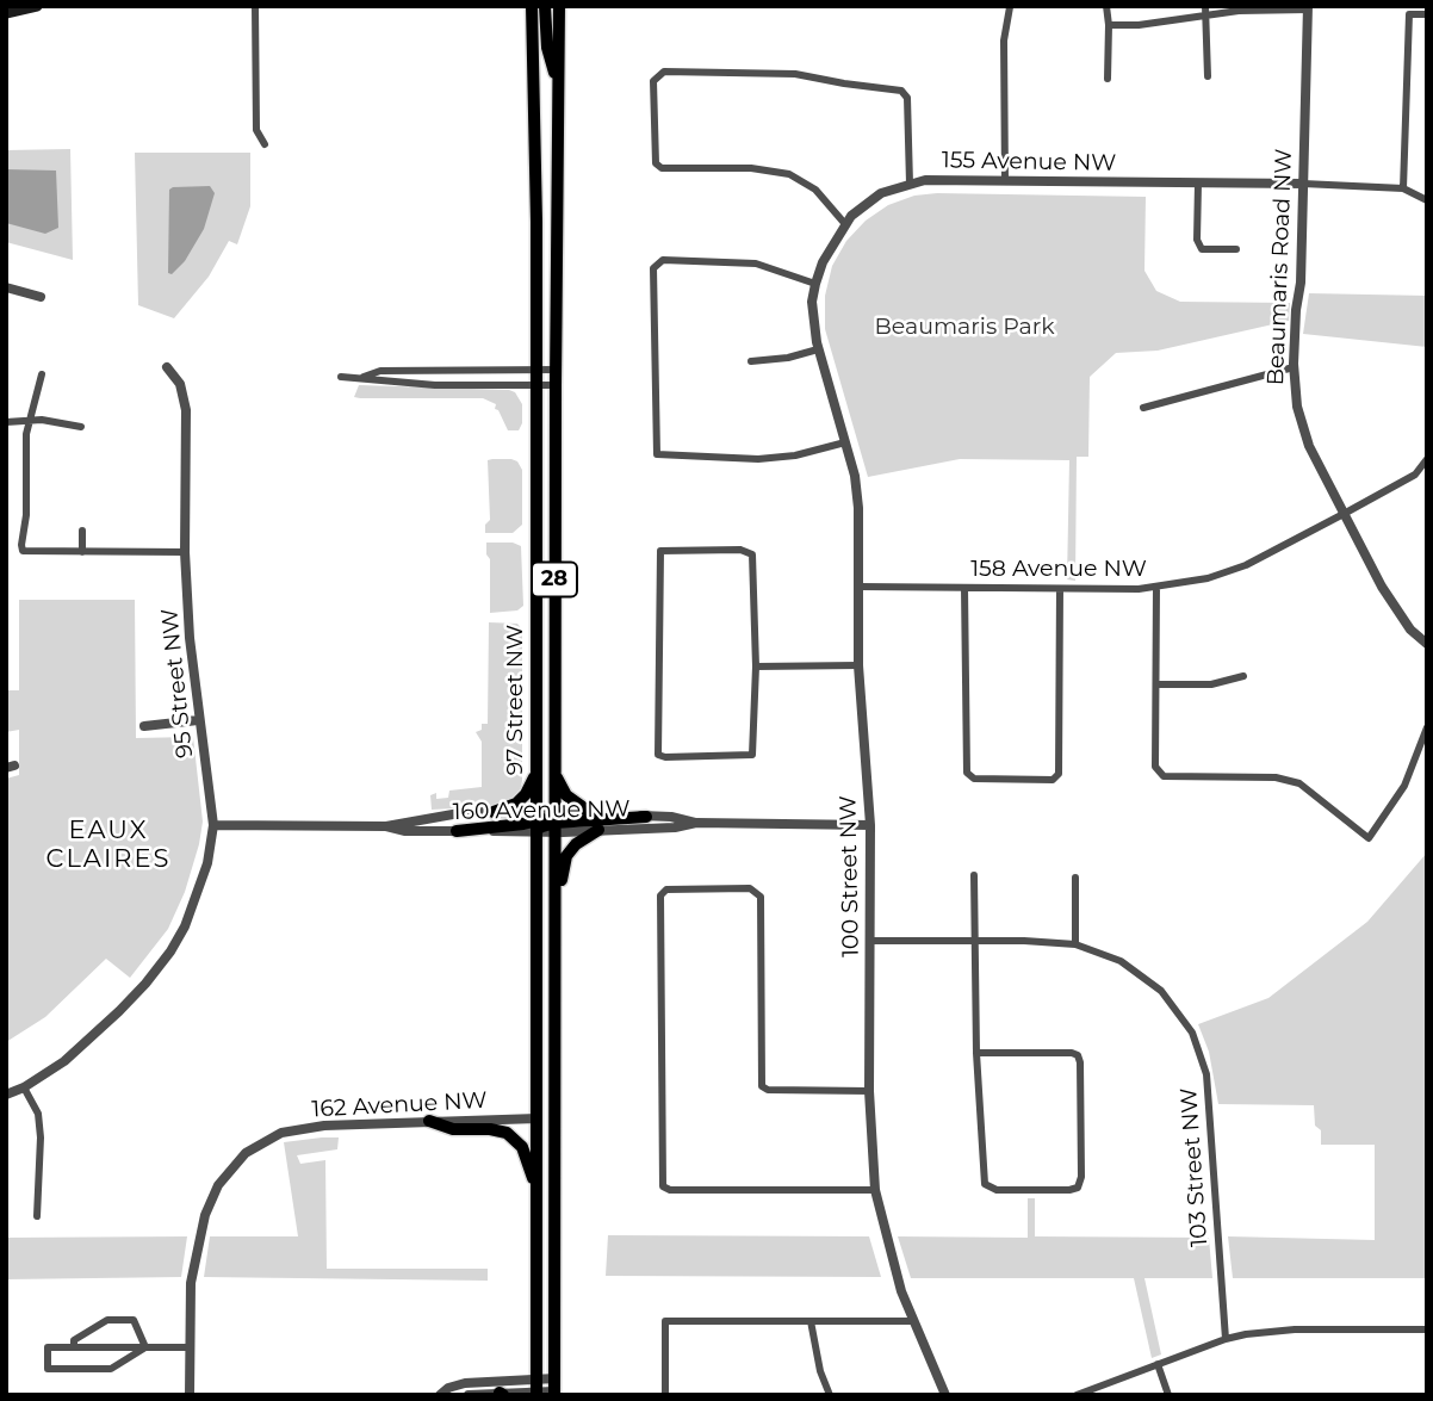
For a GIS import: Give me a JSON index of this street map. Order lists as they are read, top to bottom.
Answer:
{
  "streets": {
    "main road": ["28", "97 Street NW"],
    "street": [
      "155 Avenue NW",
      "Beaumaris Road NW",
      "158 Avenue NW",
      "95 Street NW",
      "160 Avenue NW",
      "100 Street NW",
      "162 Avenue NW",
      "103 Street NW"
    ]
  },
  "crossings": [
    ["155 Avenue NW", "Beaumaris Road NW"],
    ["155 Avenue NW", "100 Street NW"],
    ["Beaumaris Road NW", "158 Avenue NW"],
    ["158 Avenue NW", "100 Street NW"],
    ["95 Street NW", "160 Avenue NW"],
    ["97 Street NW", "160 Avenue NW"],
    ["97 Street NW", "162 Avenue NW"],
    ["160 Avenue NW", "100 Street NW"],
    ["100 Street NW", "103 Street NW"]
  ],
  "districts": ["EAUX CLAIRES"],
  "parks": ["Beaumaris Park"]
}
